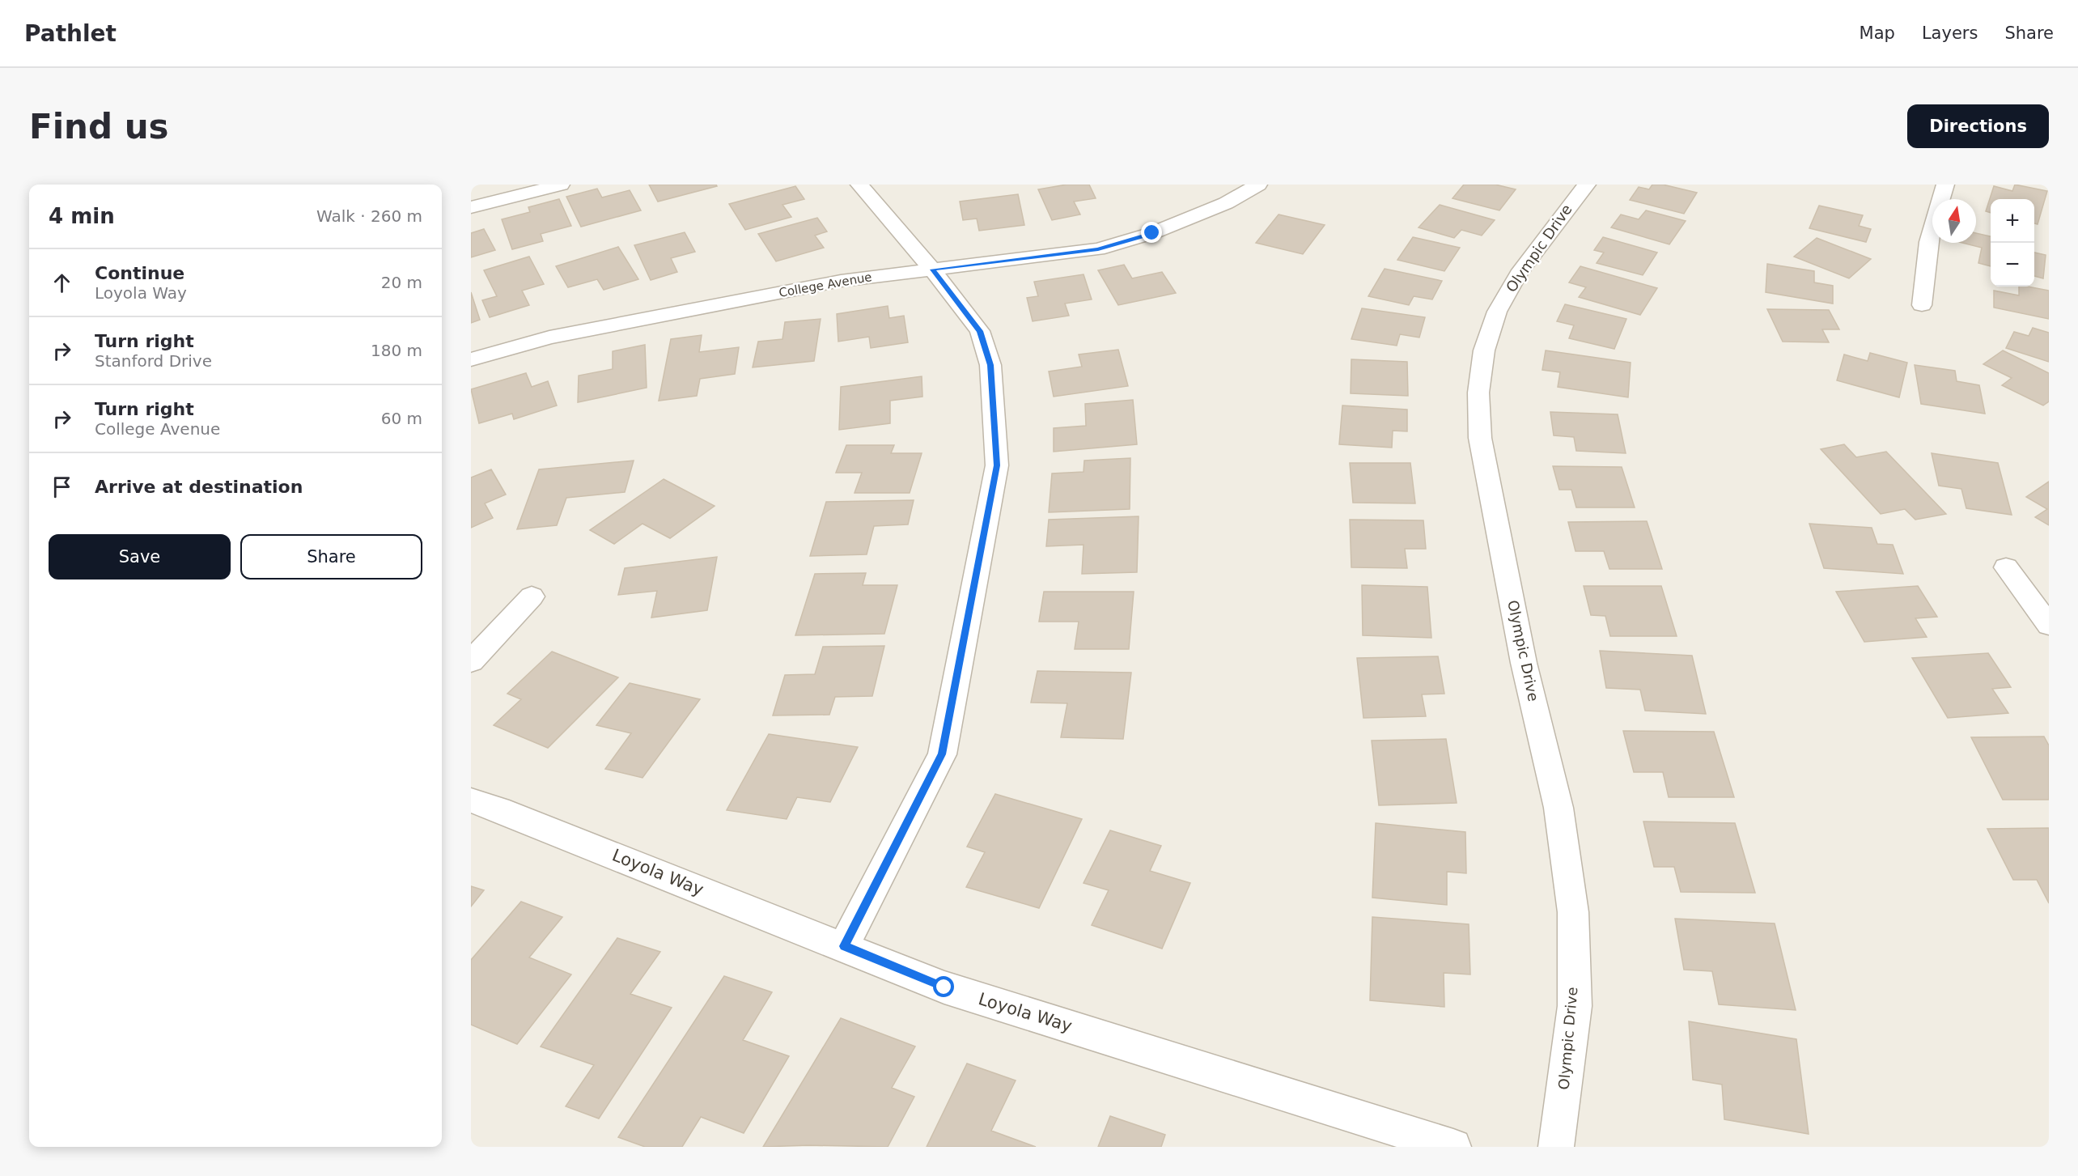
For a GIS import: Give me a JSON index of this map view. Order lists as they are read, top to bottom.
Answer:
{
  "streets": {
    "street": ["Olympic Drive", "College Avenue", "Loyola Way"]
  },
  "north": "top",
  "page": {
    "header": "Pathlet",
    "nav": ["Map", "Layers", "Share"],
    "buttons": [
      "Directions",
      ["Save", "Share"]
    ],
    "title": "Find us",
    "heading": ["4 min", "Walk · 260 m"],
    "map_buttons": ["+", "−"],
    "list": [
      ["Continue", "Loyola Way", "20 m"],
      ["Turn right", "Stanford Drive", "180 m"],
      ["Turn right", "College Avenue", "60 m"],
      "Arrive at destination"
    ]
  }
}
